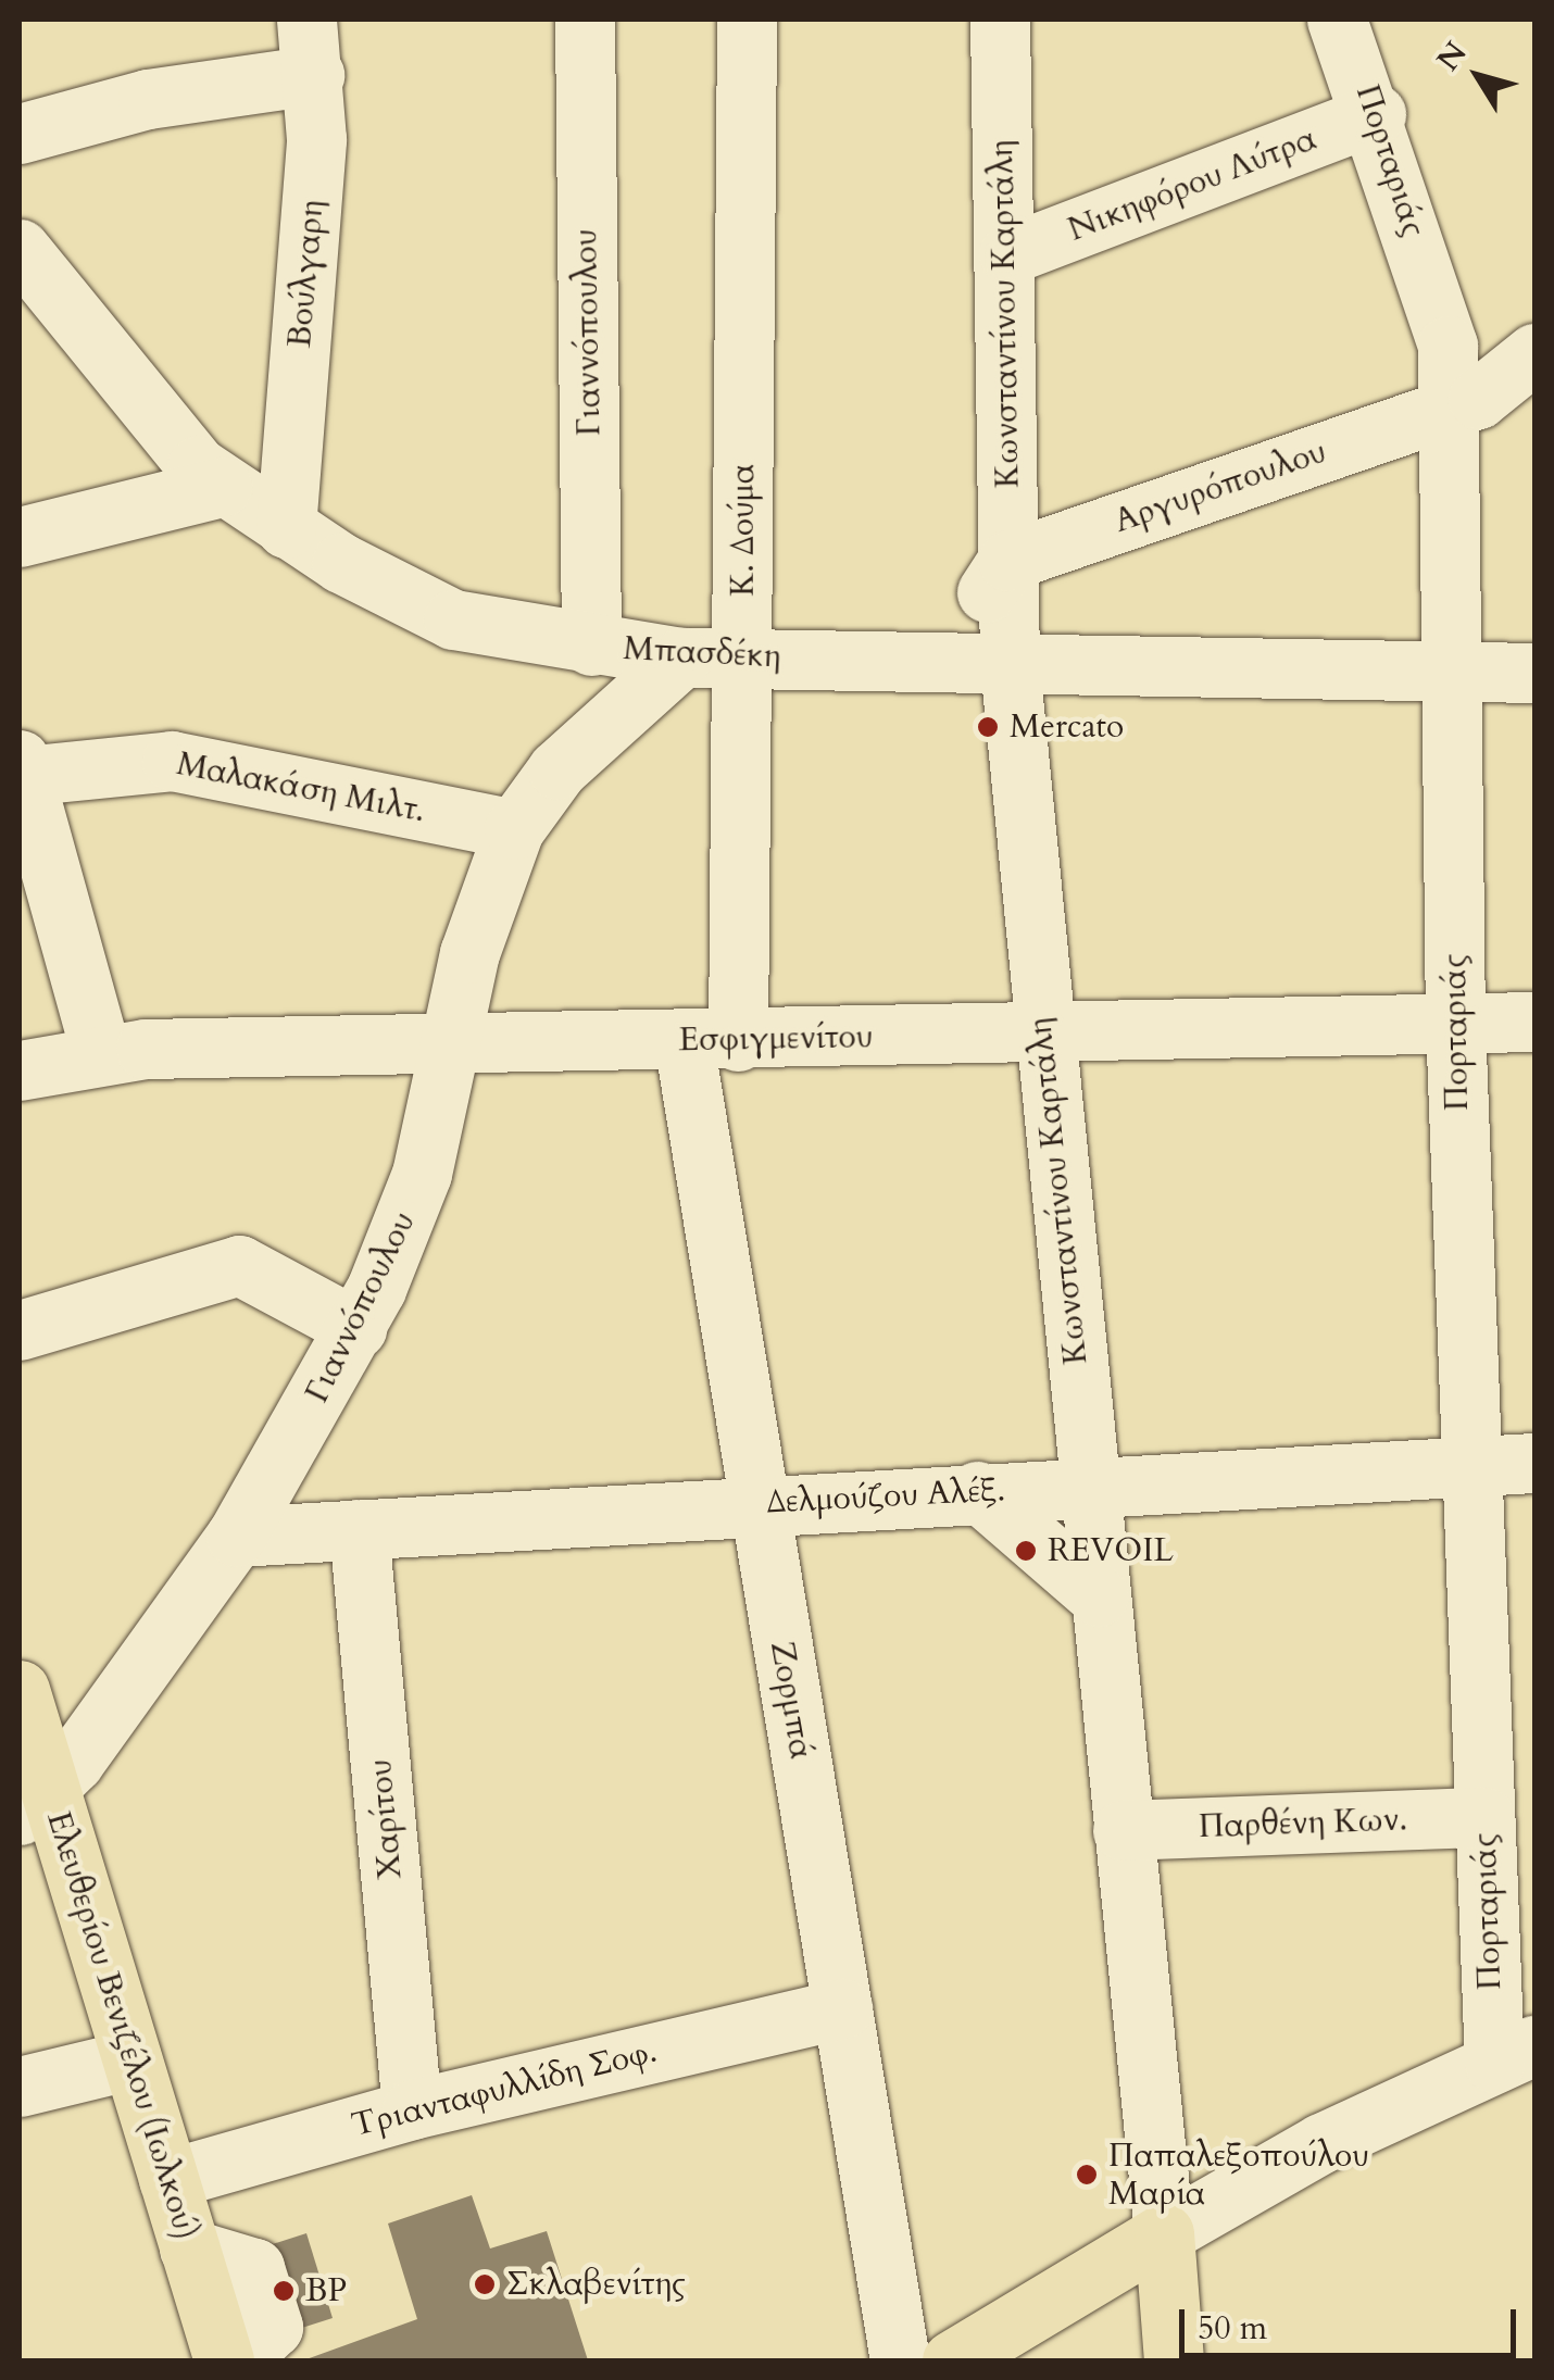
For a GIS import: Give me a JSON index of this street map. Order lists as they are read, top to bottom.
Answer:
{
  "streets": {
    "main road": ["Κωνσταντίνου Καρτάλη", "Ελευθερίου Βενιζέλου (Ιωλκού)"],
    "street": [
      "Πορταριάς",
      "Νικηφόρου Λύτρα",
      "Βούλγαρη",
      "Γιαννόπουλου",
      "Αργυρόπουλου",
      "Κ. Δούμα",
      "Μπασδέκη",
      "Μαλακάση Μιλτ.",
      "Εσφιγμενίτου",
      "Δελμούζου Αλέξ.",
      "Ζορμπά",
      "Χαρίτου",
      "Παρθένη Κων.",
      "Τριανταφυλλίδη Σοφ."
    ]
  },
  "crossings": [
    ["Πορταριάς", "Νικηφόρου Λύτρα"],
    ["Πορταριάς", "Αργυρόπουλου"],
    ["Πορταριάς", "Μπασδέκη"],
    ["Πορταριάς", "Εσφιγμενίτου"],
    ["Πορταριάς", "Δελμούζου Αλέξ."],
    ["Πορταριάς", "Παρθένη Κων."],
    ["Νικηφόρου Λύτρα", "Κωνσταντίνου Καρτάλη"],
    ["Βούλγαρη", "Μπασδέκη"],
    ["Κωνσταντίνου Καρτάλη", "Αργυρόπουλου"],
    ["Κωνσταντίνου Καρτάλη", "Μπασδέκη"],
    ["Κωνσταντίνου Καρτάλη", "Εσφιγμενίτου"],
    ["Κωνσταντίνου Καρτάλη", "Δελμούζου Αλέξ."],
    ["Κωνσταντίνου Καρτάλη", "Παρθένη Κων."],
    ["Γιαννόπουλου", "Μπασδέκη"],
    ["Γιαννόπουλου", "Μαλακάση Μιλτ."],
    ["Γιαννόπουλου", "Εσφιγμενίτου"],
    ["Γιαννόπουλου", "Δελμούζου Αλέξ."],
    ["Γιαννόπουλου", "Ελευθερίου Βενιζέλου (Ιωλκού)"],
    ["Κ. Δούμα", "Μπασδέκη"],
    ["Κ. Δούμα", "Εσφιγμενίτου"],
    ["Κ. Δούμα", "Ζορμπά"],
    ["Εσφιγμενίτου", "Ζορμπά"],
    ["Δελμούζου Αλέξ.", "Ζορμπά"],
    ["Δελμούζου Αλέξ.", "Χαρίτου"],
    ["Ζορμπά", "Τριανταφυλλίδη Σοφ."],
    ["Χαρίτου", "Τριανταφυλλίδη Σοφ."],
    ["Ελευθερίου Βενιζέλου (Ιωλκού)", "Τριανταφυλλίδη Σοφ."]
  ],
  "places": [
    "Mercato",
    "REVOIL",
    "Παπαλεξοπούλου Μαρία",
    "Σκλαβενίτης",
    "BP"
  ],
  "scale_bar": "50 m",
  "north": "top left"
}
